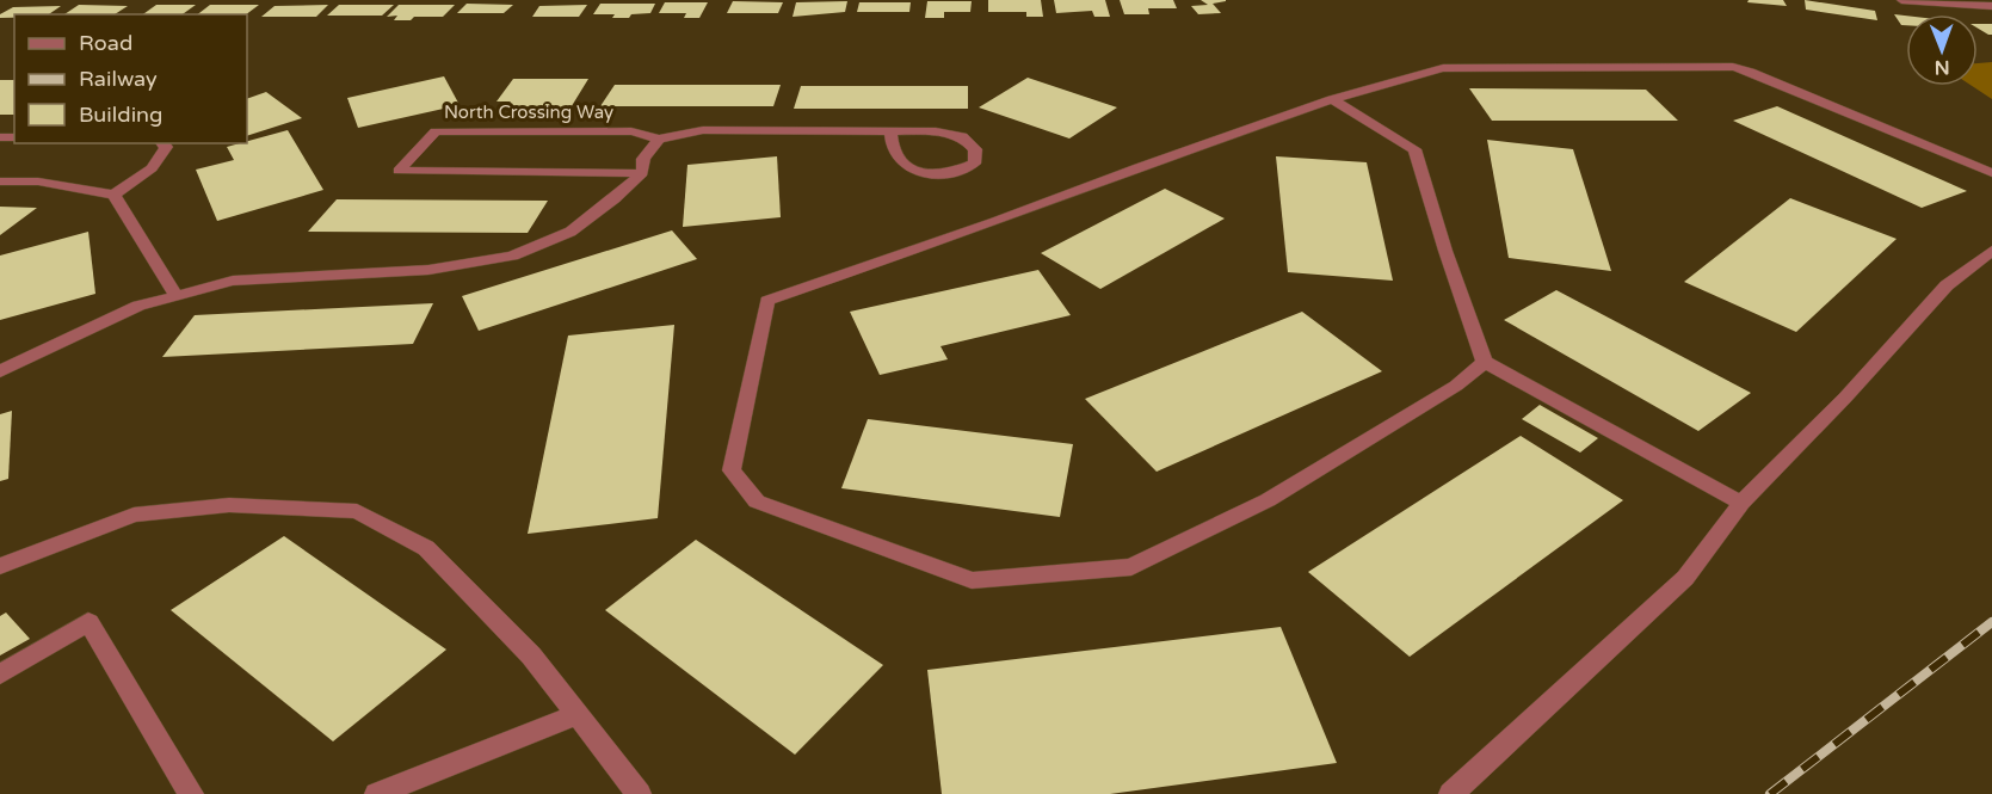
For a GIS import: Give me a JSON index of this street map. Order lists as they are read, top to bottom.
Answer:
{
  "streets": {
    "street": ["North Crossing Way"]
  },
  "legend": ["Road", "Railway", "Building"],
  "north": "bottom"
}
